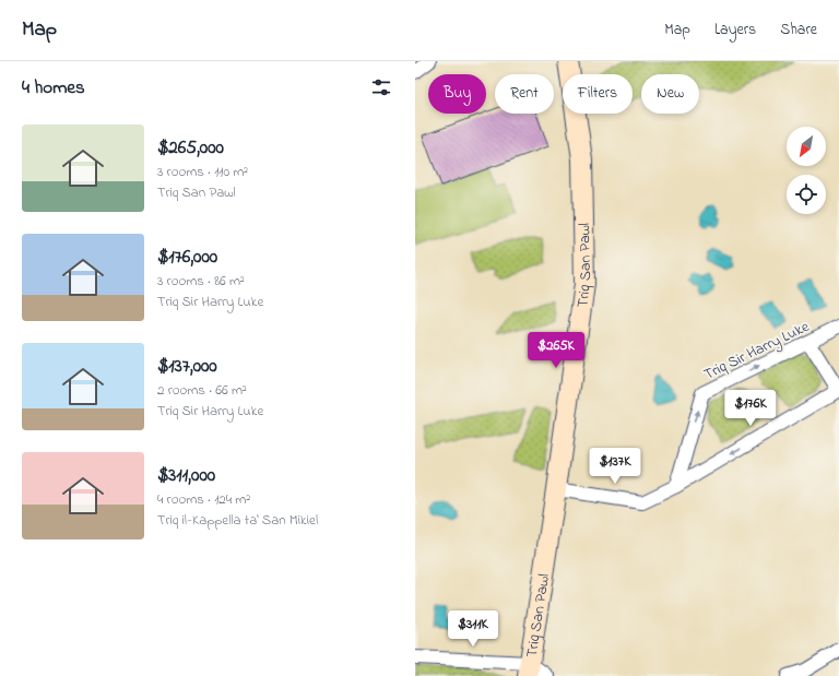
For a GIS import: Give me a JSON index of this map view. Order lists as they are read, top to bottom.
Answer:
{
  "streets": {
    "main road": ["Triq San Pawl"],
    "street": ["Triq Sir Harry Luke"]
  },
  "north": "bottom left",
  "page": {
    "header": "Map",
    "nav": ["Map", "Layers", "Share"],
    "heading": "4 homes",
    "chip": [
      "Buy",
      "Rent",
      "Filters",
      "New"
    ],
    "list": [
      {
        "name": "$265,000",
        "note": "3 rooms · 110 m² · Triq San Pawl"
      },
      {
        "name": "$176,000",
        "note": "3 rooms · 86 m² · Triq Sir Harry Luke"
      },
      {
        "name": "$137,000",
        "note": "2 rooms · 66 m² · Triq Sir Harry Luke"
      },
      {
        "name": "$311,000",
        "note": "4 rooms · 124 m² · Triq il-Kappella ta' San Mikiel"
      }
    ],
    "price": [
      "$265K",
      "$176K",
      "$137K",
      "$311K"
    ]
  }
}
